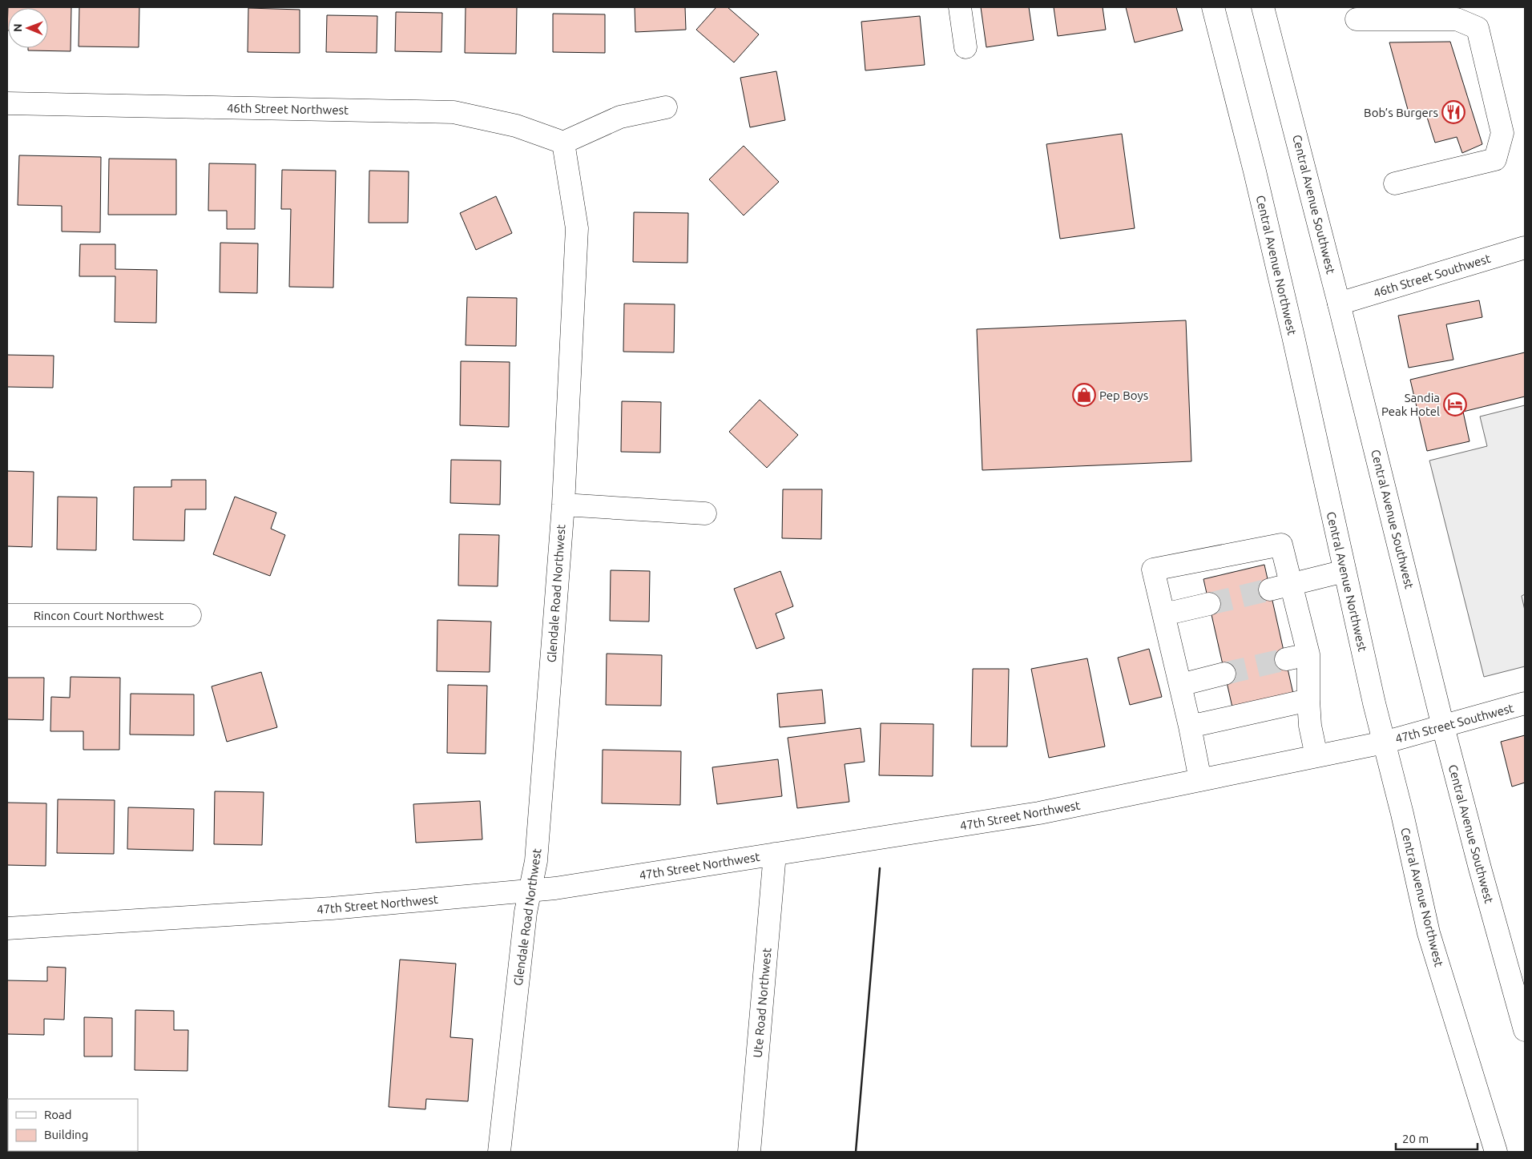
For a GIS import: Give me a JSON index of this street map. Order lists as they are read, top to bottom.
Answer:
{
  "streets": {
    "street": [
      "46th Street Northwest",
      "Central Avenue Southwest",
      "Central Avenue Northwest",
      "46th Street Southwest",
      "Glendale Road Northwest",
      "Rincon Court Northwest",
      "47th Street Southwest",
      "47th Street Northwest",
      "Ute Road Northwest"
    ]
  },
  "crossings": [
    ["46th Street Northwest", "Glendale Road Northwest"],
    ["Central Avenue Southwest", "46th Street Southwest"],
    ["Central Avenue Southwest", "47th Street Southwest"],
    ["Central Avenue Northwest", "47th Street Southwest"],
    ["Central Avenue Northwest", "47th Street Northwest"],
    ["Glendale Road Northwest", "47th Street Northwest"],
    ["47th Street Southwest", "47th Street Northwest"],
    ["47th Street Northwest", "Ute Road Northwest"]
  ],
  "places": {
    "restaurant": ["Bob’s Burgers"],
    "shop": ["Pep Boys"],
    "hotel": ["Sandia Peak Hotel"]
  },
  "legend": ["Road", "Building"],
  "scale_bar": "20 m",
  "north": "left"
}
